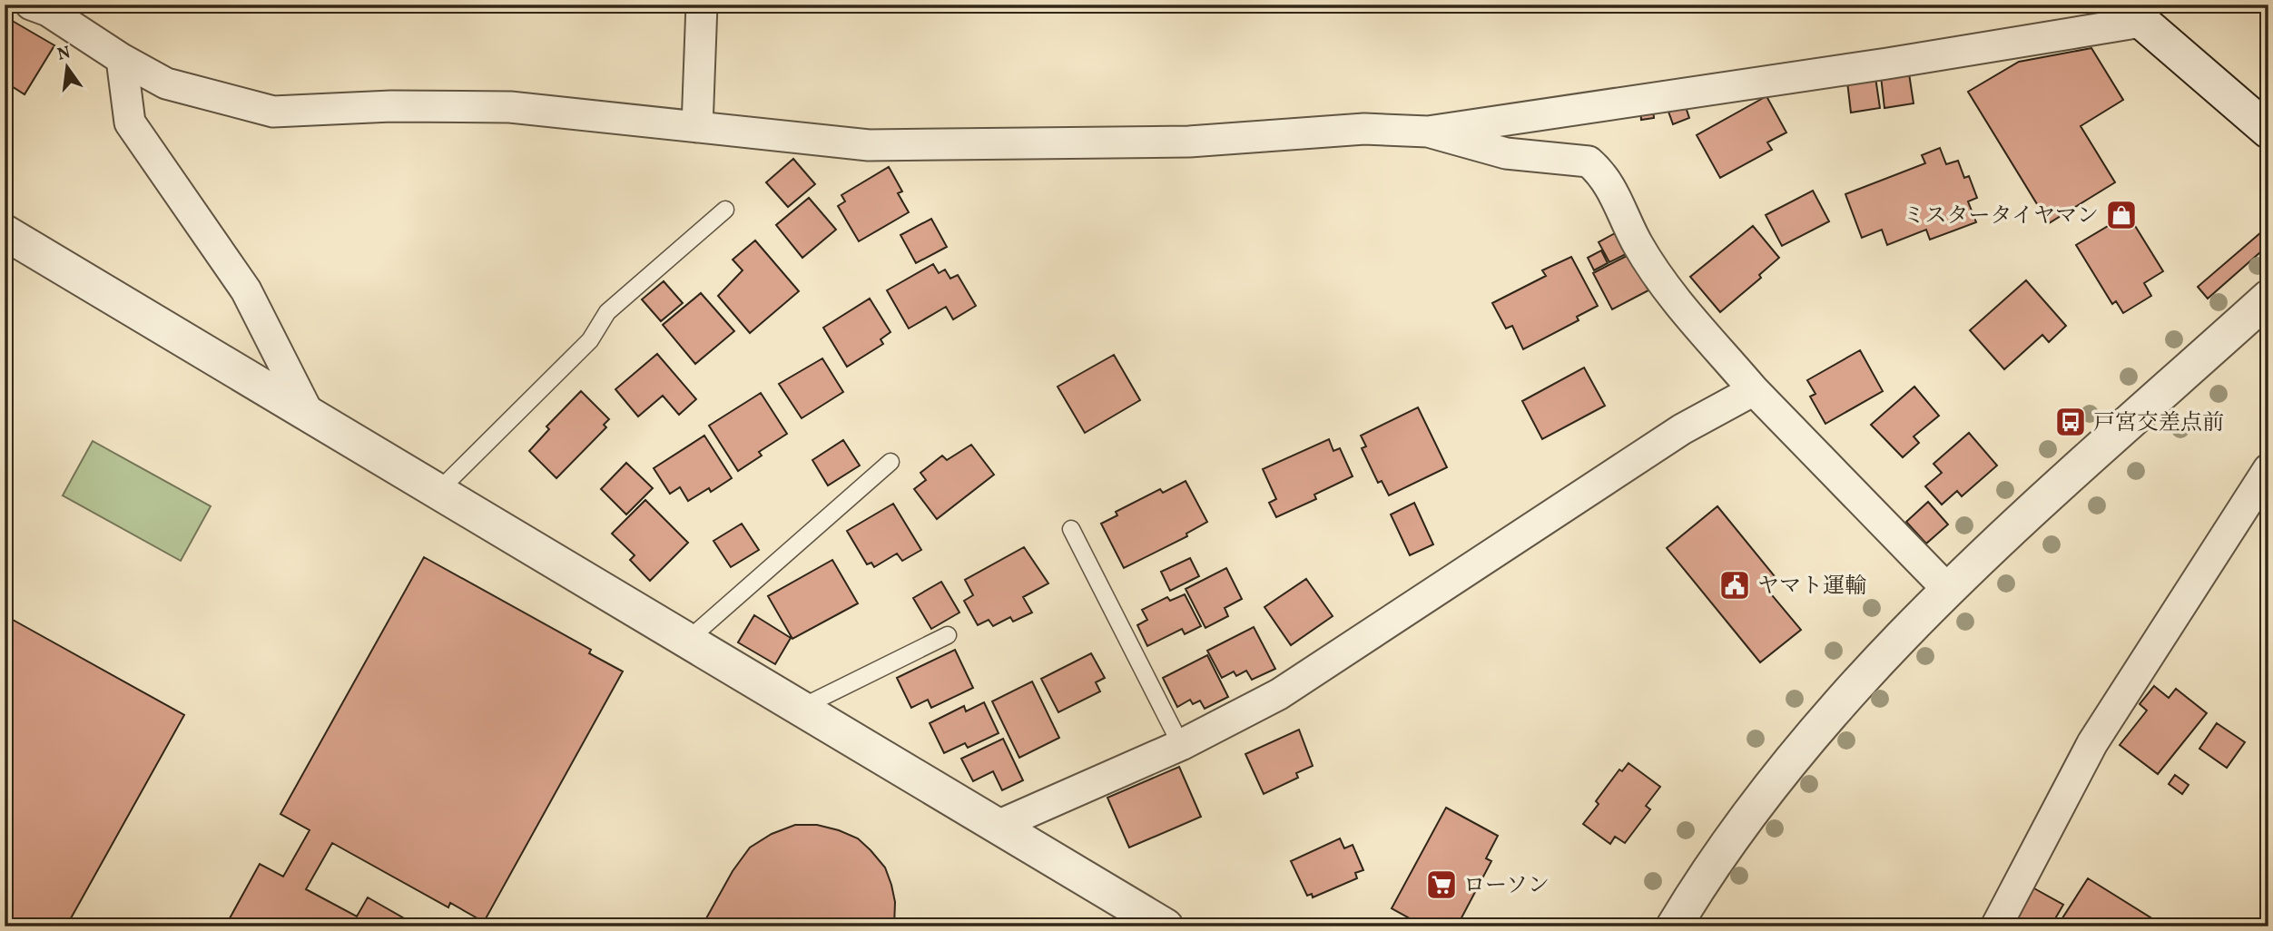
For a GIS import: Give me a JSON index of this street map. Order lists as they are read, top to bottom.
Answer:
{
  "places": {
    "shop": ["ミスタータイヤマン"],
    "bus stop": ["戸宮交差点前"],
    "public building": ["ヤマト運輸"],
    "supermarket": ["ローソン"]
  },
  "north": "top"
}
